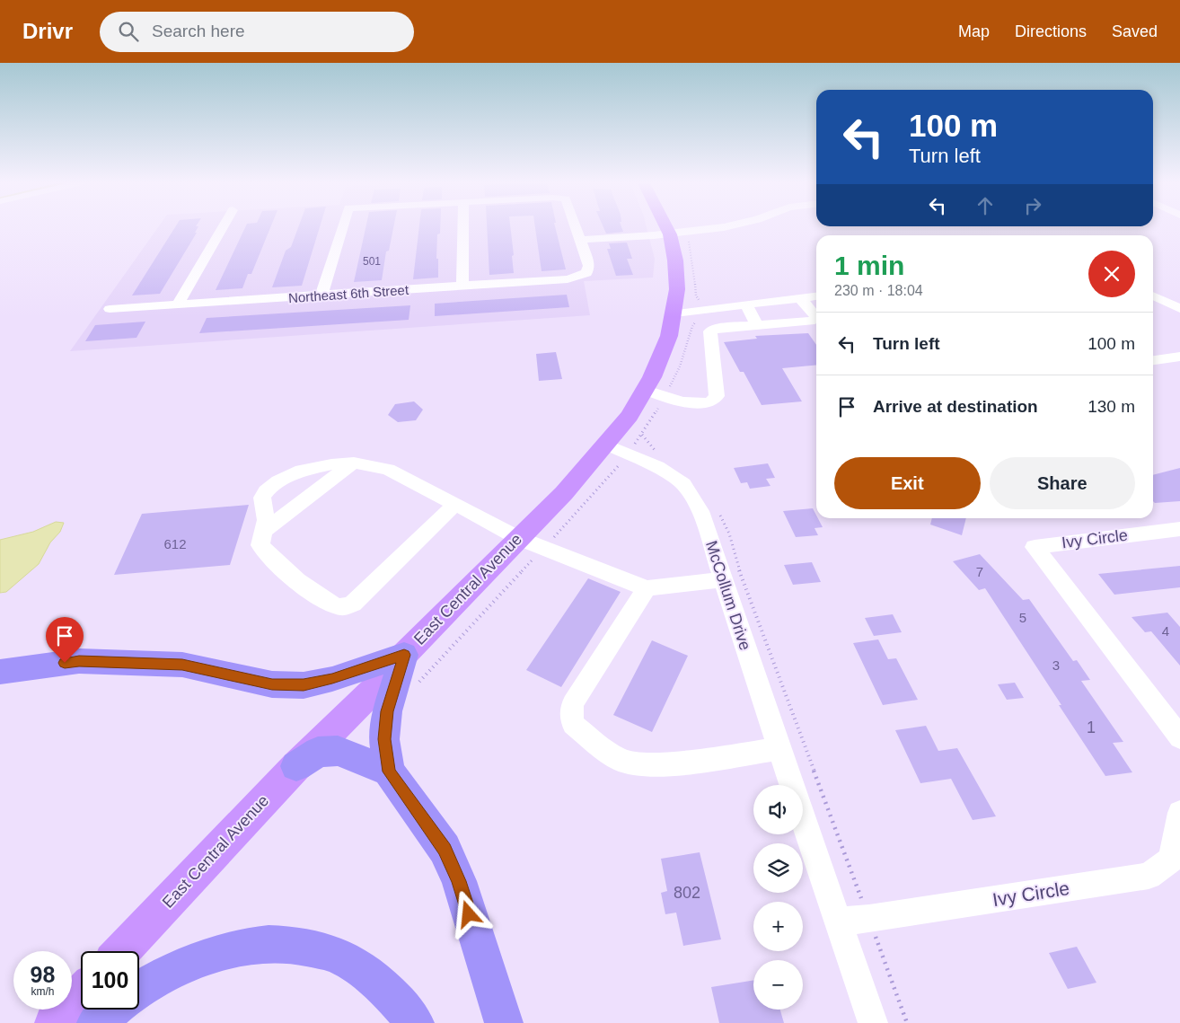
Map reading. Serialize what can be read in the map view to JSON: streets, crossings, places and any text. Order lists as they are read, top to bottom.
{
  "streets": {
    "main road": ["East Central Avenue"],
    "street": ["Northeast 6th Street", "Ivy Circle", "McCollum Drive"]
  },
  "crossings": [
    ["East Central Avenue", "McCollum Drive"]
  ],
  "house_numbers": [
    "501",
    "612",
    "7",
    "5",
    "4",
    "3",
    "1",
    "802"
  ],
  "page": {
    "header": "Drivr",
    "search": "Search here",
    "nav": ["Map", "Directions", "Saved"],
    "turn": ["100 m", "Turn left"],
    "heading": ["1 min", "230 m · 18:04"],
    "list": [
      {
        "name": "Turn left",
        "value": "100 m"
      },
      {
        "name": "Arrive at destination",
        "value": "130 m"
      }
    ],
    "buttons": ["Exit", "Share"],
    "map_buttons": ["+", "−"],
    "speed": "98 km/h",
    "limit": "100"
  }
}
